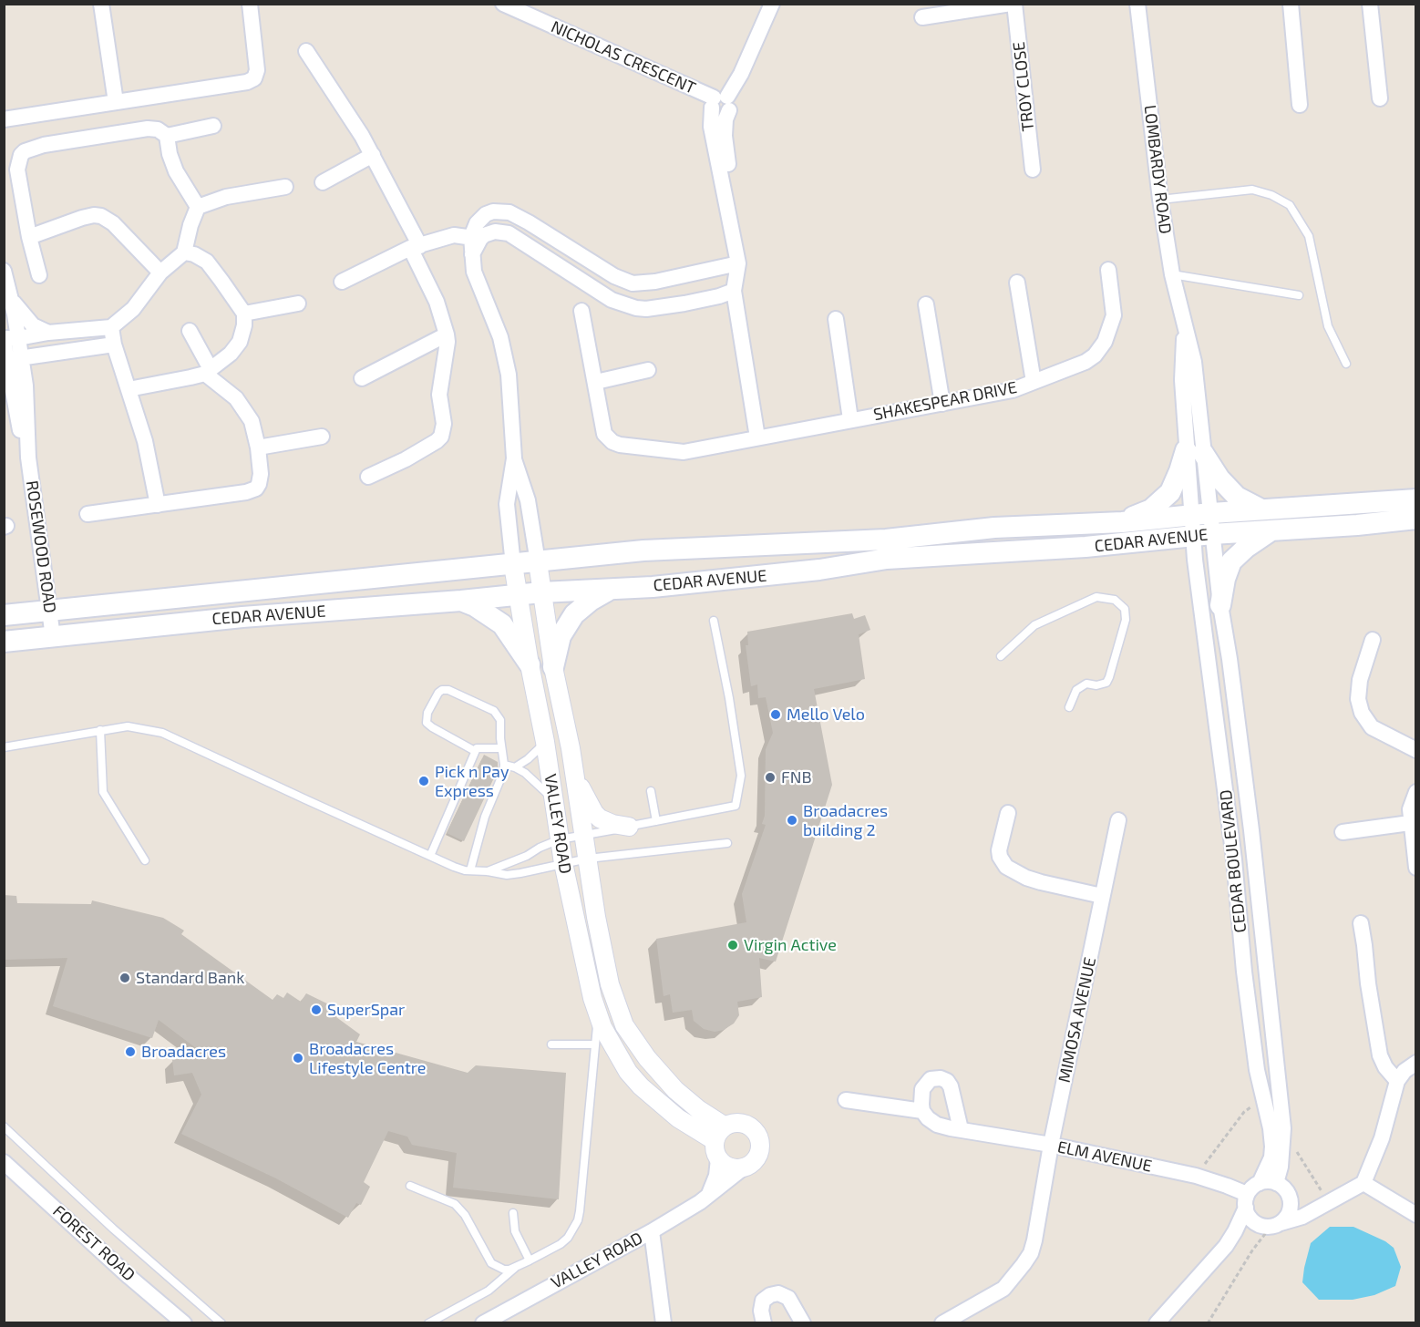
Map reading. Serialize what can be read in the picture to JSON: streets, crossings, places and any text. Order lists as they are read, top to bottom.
{
  "streets": {
    "main road": ["CEDAR AVENUE"],
    "street": [
      "NICHOLAS CRESCENT",
      "TROY CLOSE",
      "LOMBARDY ROAD",
      "SHAKESPEAR DRIVE",
      "ROSEWOOD ROAD",
      "VALLEY ROAD",
      "CEDAR BOULEVARD",
      "MIMOSA AVENUE",
      "ELM AVENUE",
      "FOREST ROAD"
    ]
  },
  "crossings": [
    ["LOMBARDY ROAD", "CEDAR AVENUE"],
    ["LOMBARDY ROAD", "CEDAR BOULEVARD"],
    ["CEDAR AVENUE", "ROSEWOOD ROAD"],
    ["CEDAR AVENUE", "VALLEY ROAD"],
    ["CEDAR AVENUE", "CEDAR BOULEVARD"],
    ["CEDAR BOULEVARD", "ELM AVENUE"],
    ["MIMOSA AVENUE", "ELM AVENUE"]
  ],
  "places": [
    "Mello Velo",
    "FNB",
    "Pick n Pay Express",
    "Broadacres building 2",
    "Virgin Active",
    "Standard Bank",
    "SuperSpar",
    "Broadacres",
    "Broadacres Lifestyle Centre"
  ]
}
